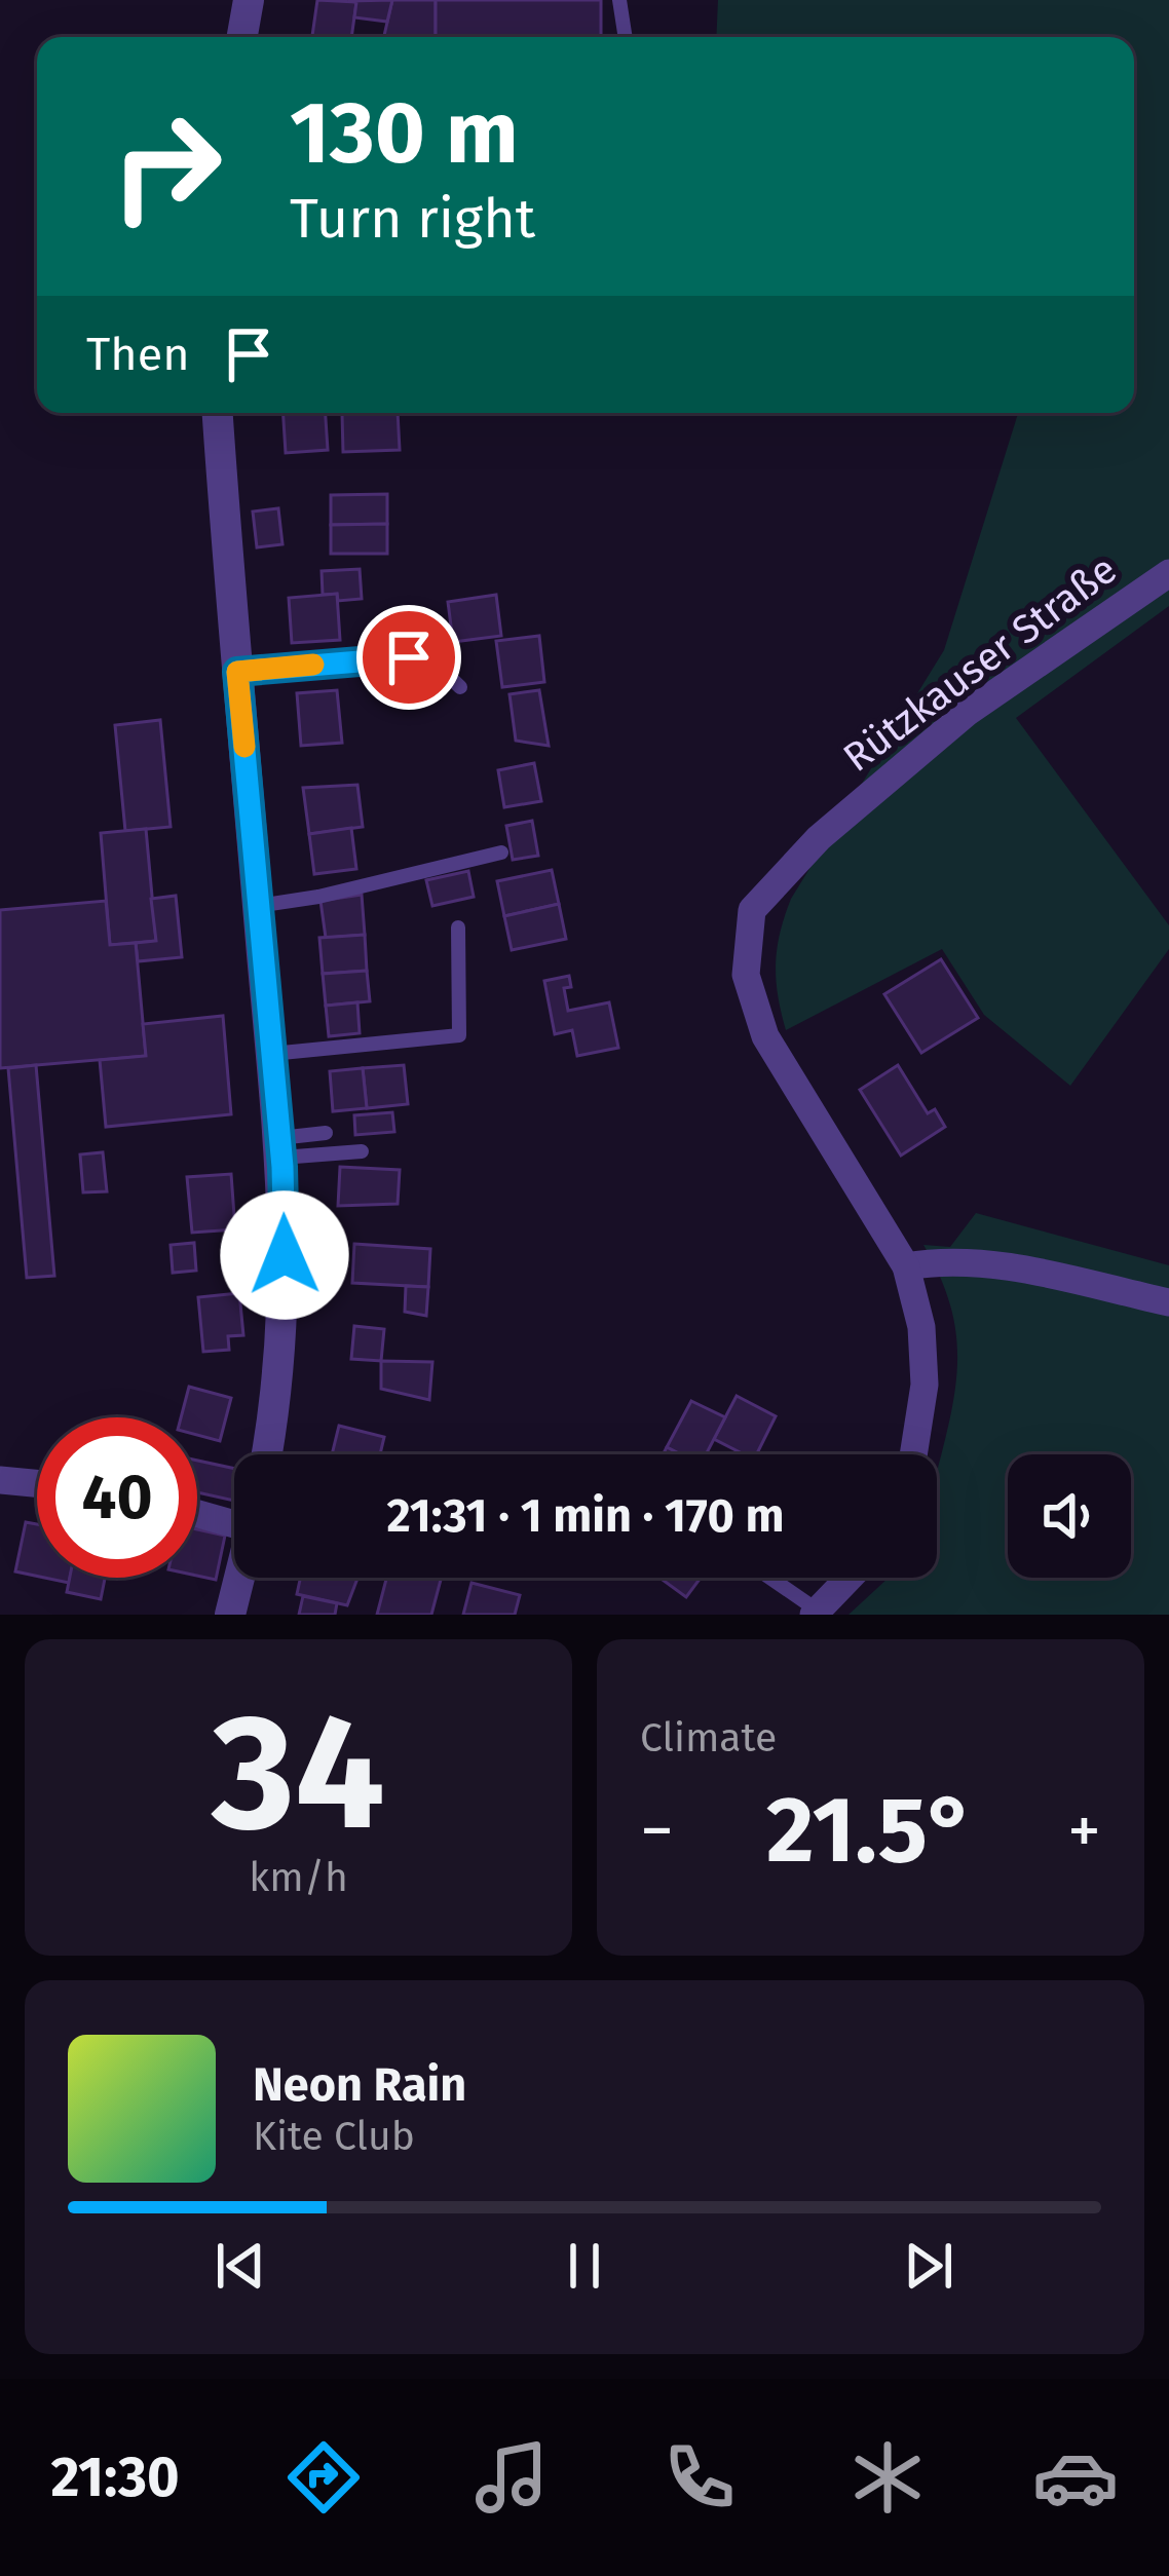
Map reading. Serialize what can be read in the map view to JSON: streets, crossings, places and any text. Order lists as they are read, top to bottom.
{
  "streets": {
    "street": ["Rützkauser Straße"]
  },
  "page": {
    "turn": ["130 m", "Turn right"],
    "then": "Then",
    "limit": "40",
    "trip": "21:31 · 1 min · 170 m",
    "tile": [
      ["34", "km/h"],
      "Climate"
    ],
    "heat": ["−", "21.5°", "+"],
    "song": ["Neon Rain", "Kite Club"],
    "tabs": "21:30"
  }
}
